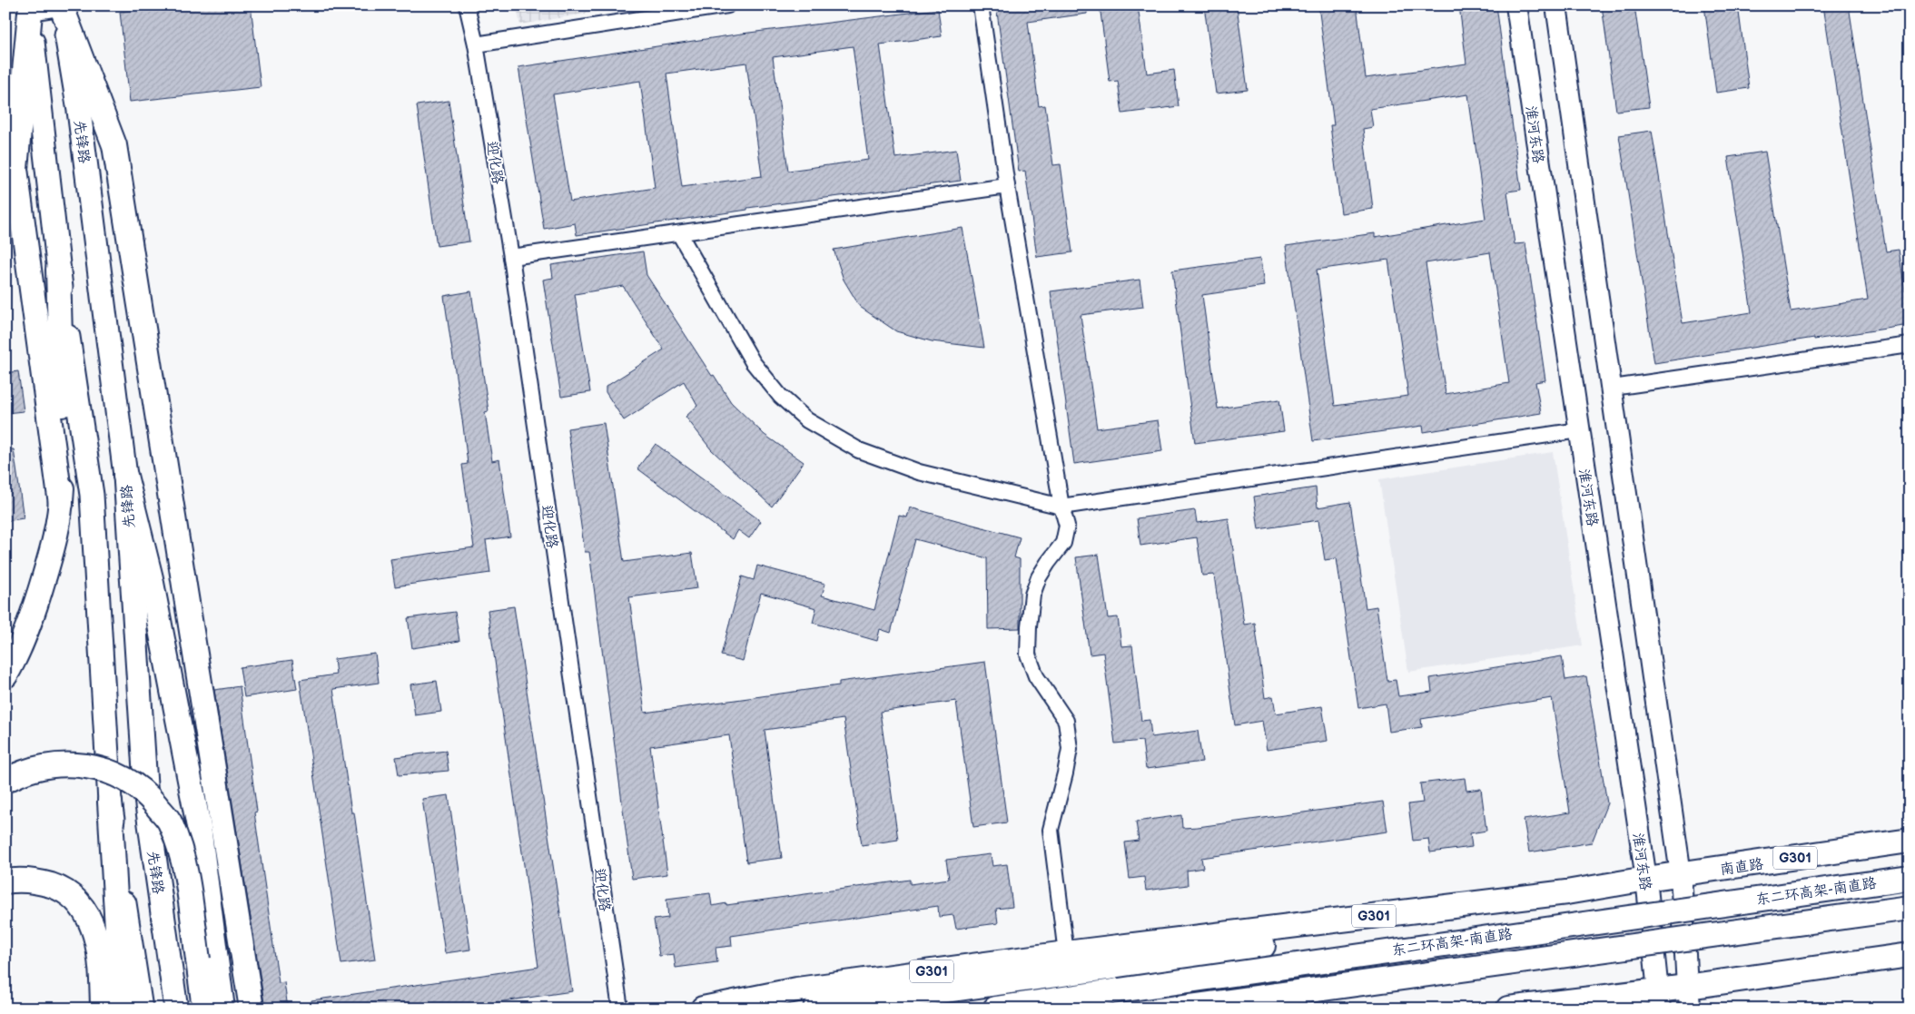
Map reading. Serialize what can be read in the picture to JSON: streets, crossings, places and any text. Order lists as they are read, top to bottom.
{
  "streets": {
    "highway": ["G301", "南直路", "东二环高架-南直路"],
    "main road": ["淮河东路", "先锋路"],
    "street": ["迎化路"]
  },
  "crossings": [
    ["淮河东路", "G301"],
    ["G301", "南直路"]
  ]
}
